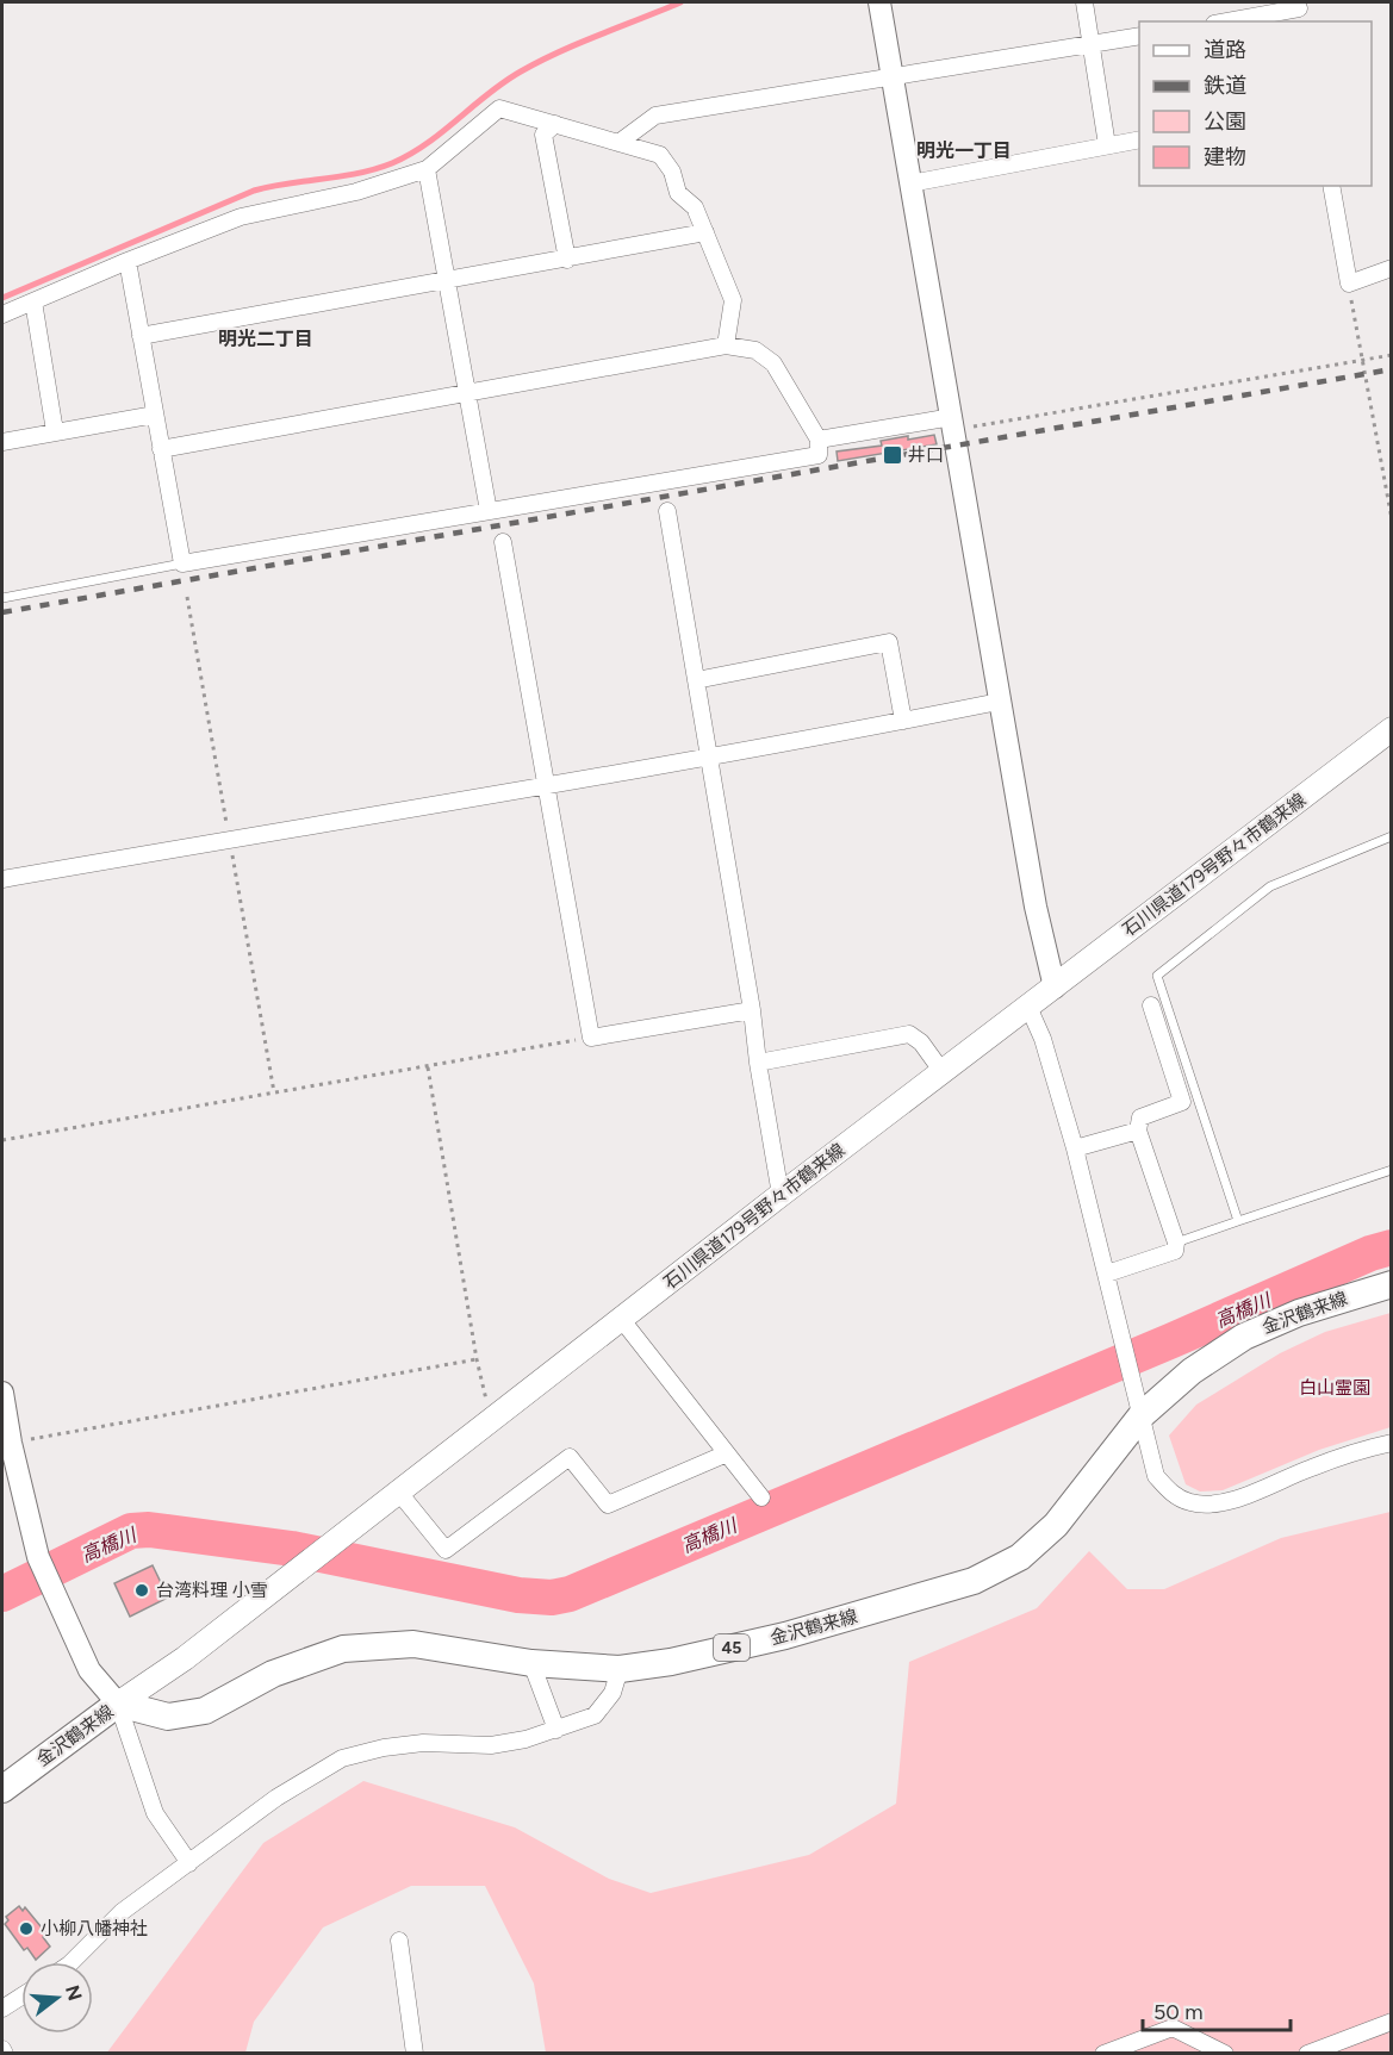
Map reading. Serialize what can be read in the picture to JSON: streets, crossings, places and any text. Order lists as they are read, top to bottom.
{
  "streets": {
    "main road": ["石川県道179号野々市鶴来線", "金沢鶴来線", "45"]
  },
  "crossings": [
    ["石川県道179号野々市鶴来線", "金沢鶴来線"]
  ],
  "districts": ["明光一丁目", "明光二丁目"],
  "water": ["高橋川"],
  "parks": ["白山霊園"],
  "places": {
    "transit": ["井口"],
    "other": ["台湾料理 小雪", "小柳八幡神社"]
  },
  "legend": [
    "道路",
    "鉄道",
    "公園",
    "建物"
  ],
  "scale_bar": "50 m",
  "north": "right"
}
